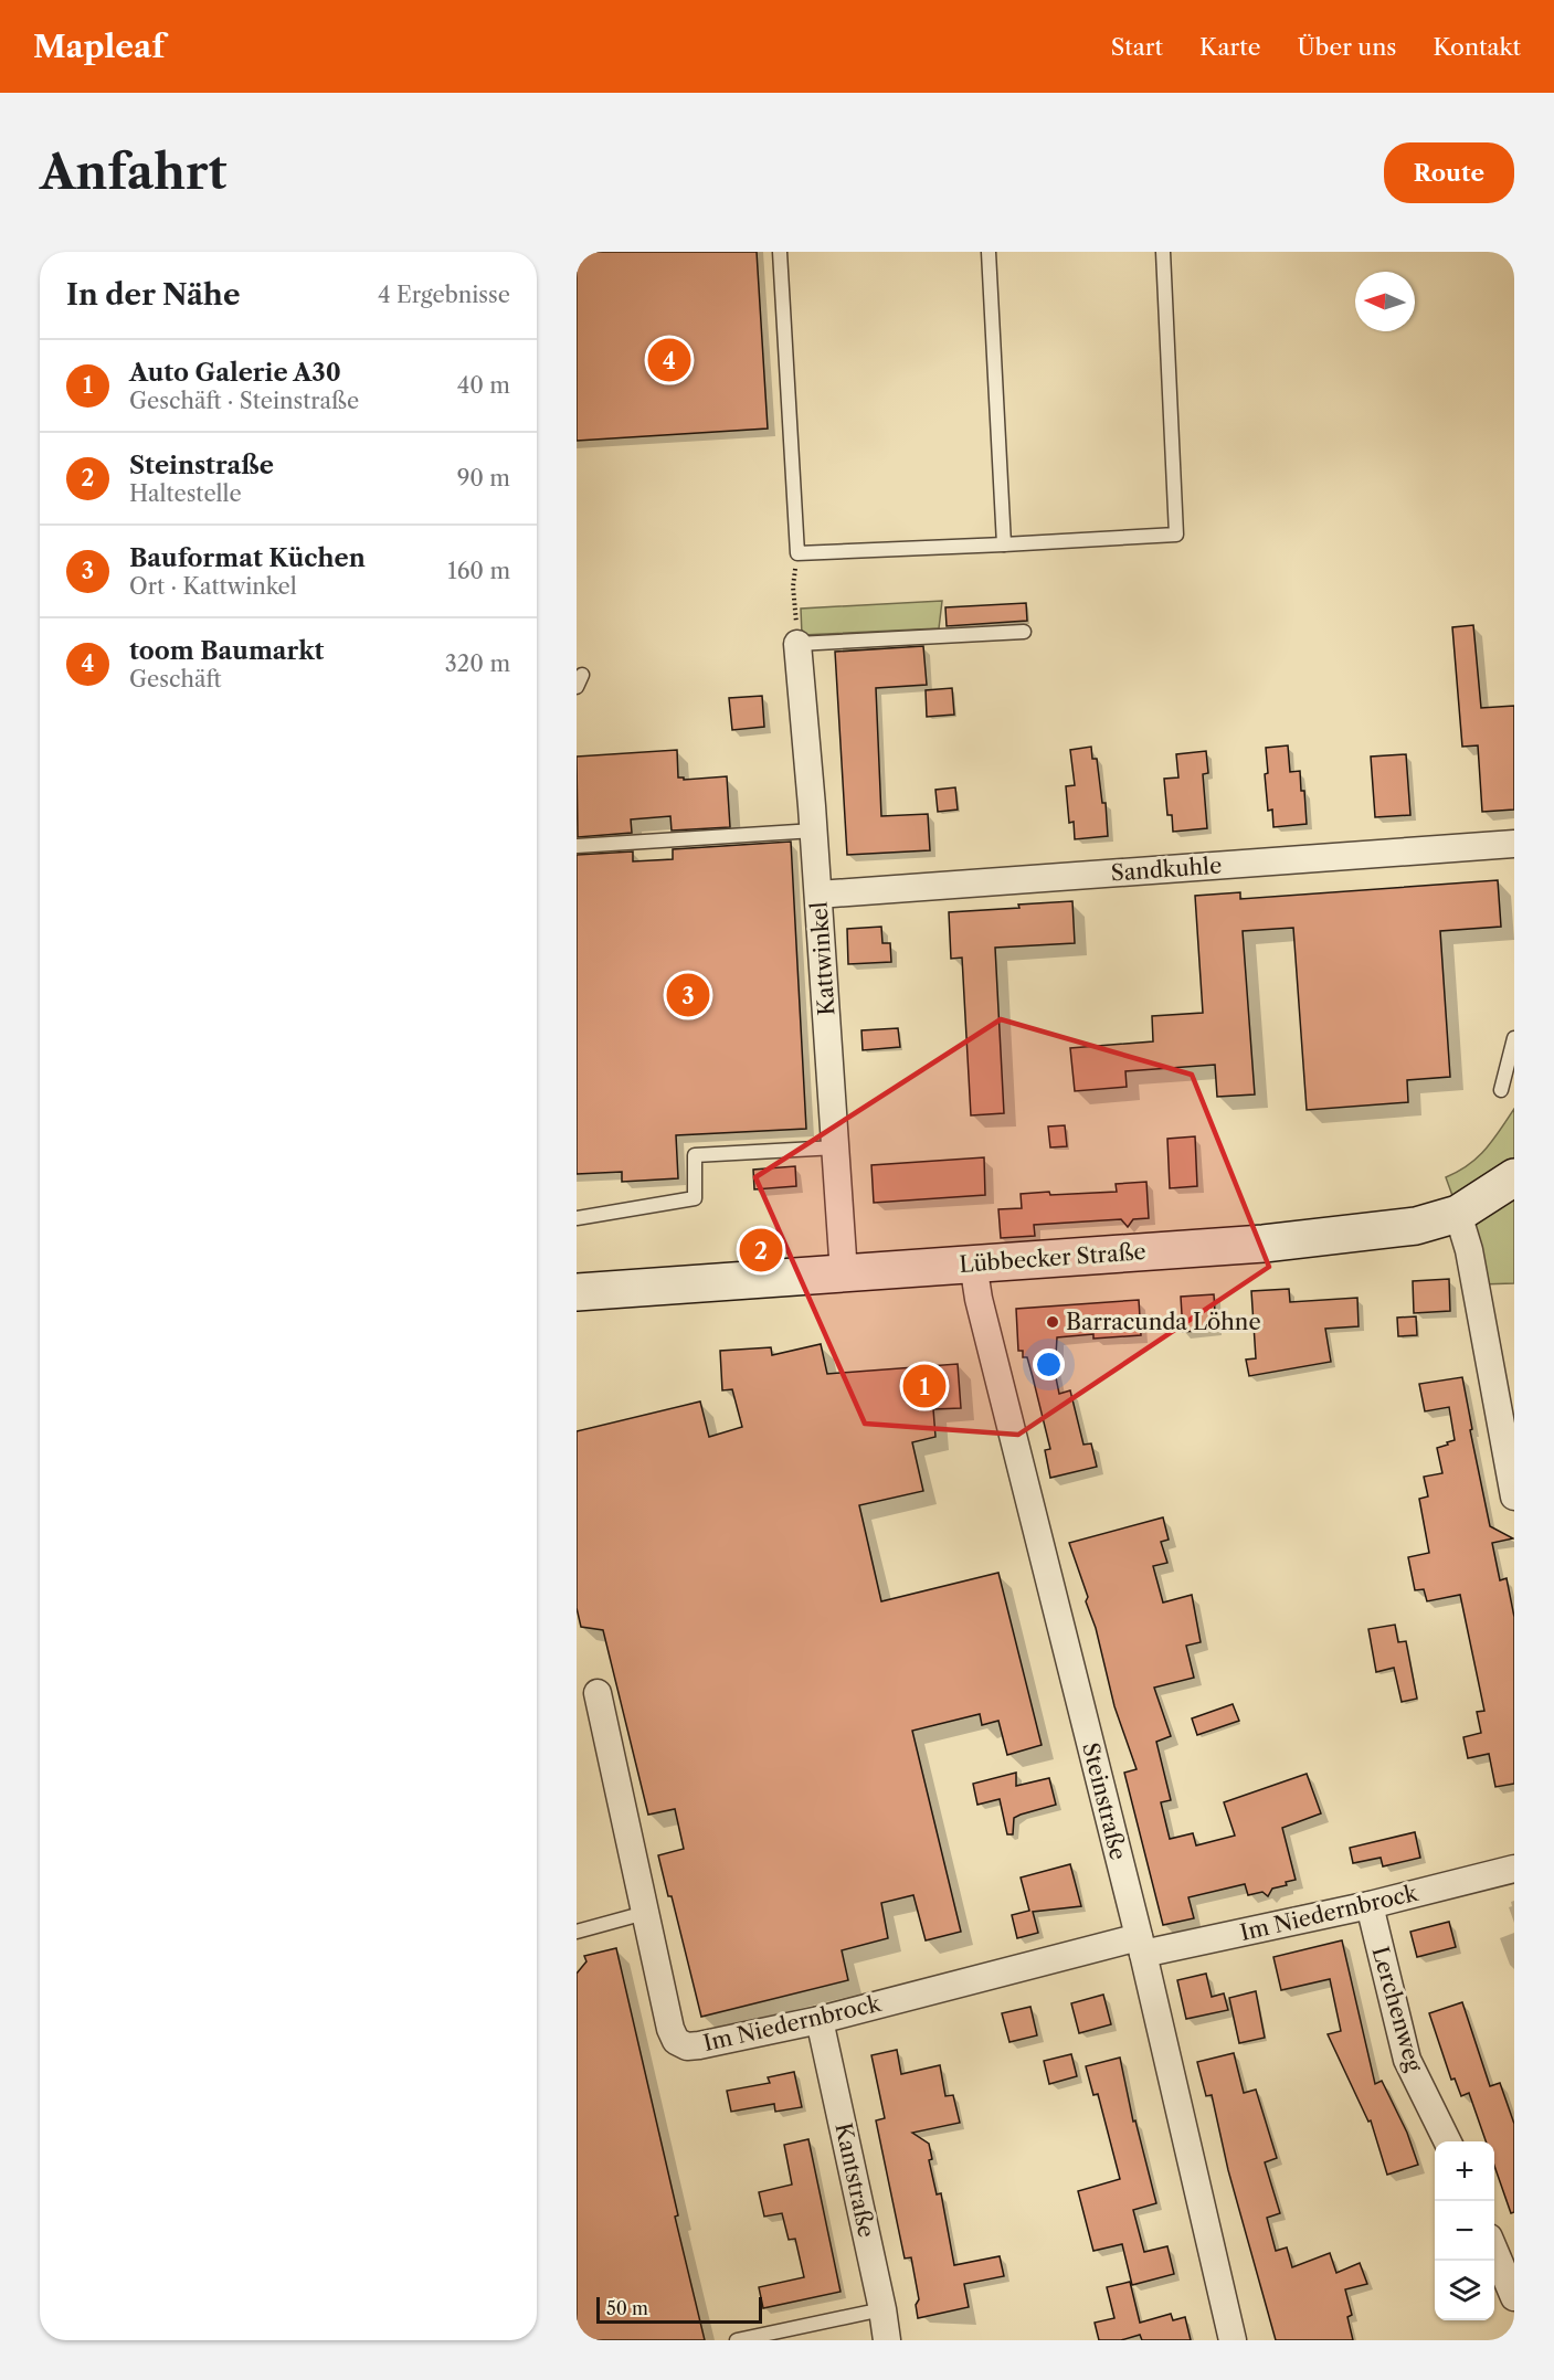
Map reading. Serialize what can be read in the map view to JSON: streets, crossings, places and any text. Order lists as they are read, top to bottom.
{
  "streets": {
    "main road": ["Lübbecker Straße"],
    "street": [
      "Sandkuhle",
      "Kattwinkel",
      "Steinstraße",
      "Im Niedernbrock",
      "Lerchenweg",
      "Kantstraße"
    ]
  },
  "crossings": [
    ["Sandkuhle", "Kattwinkel"],
    ["Kattwinkel", "Lübbecker Straße"],
    ["Lübbecker Straße", "Steinstraße"],
    ["Steinstraße", "Im Niedernbrock"],
    ["Im Niedernbrock", "Lerchenweg"],
    ["Im Niedernbrock", "Kantstraße"]
  ],
  "places": ["Barracunda Löhne"],
  "scale_bar": "50 m",
  "north": "left",
  "page": {
    "header": "Mapleaf",
    "nav": [
      "Start",
      "Karte",
      "Über uns",
      "Kontakt"
    ],
    "buttons": "Route",
    "title": "Anfahrt",
    "heading": ["In der Nähe", "4 Ergebnisse"],
    "pins": [
      "4",
      "3",
      "2",
      "1"
    ],
    "list": [
      {
        "mark": "1",
        "name": "Auto Galerie A30",
        "note": "Geschäft · Steinstraße",
        "value": "40 m"
      },
      {
        "mark": "2",
        "name": "Steinstraße",
        "note": "Haltestelle",
        "value": "90 m"
      },
      {
        "mark": "3",
        "name": "Bauformat Küchen",
        "note": "Ort · Kattwinkel",
        "value": "160 m"
      },
      {
        "mark": "4",
        "name": "toom Baumarkt",
        "note": "Geschäft",
        "value": "320 m"
      }
    ],
    "map_buttons": ["+", "−"],
    "scale": "50 m"
  }
}
